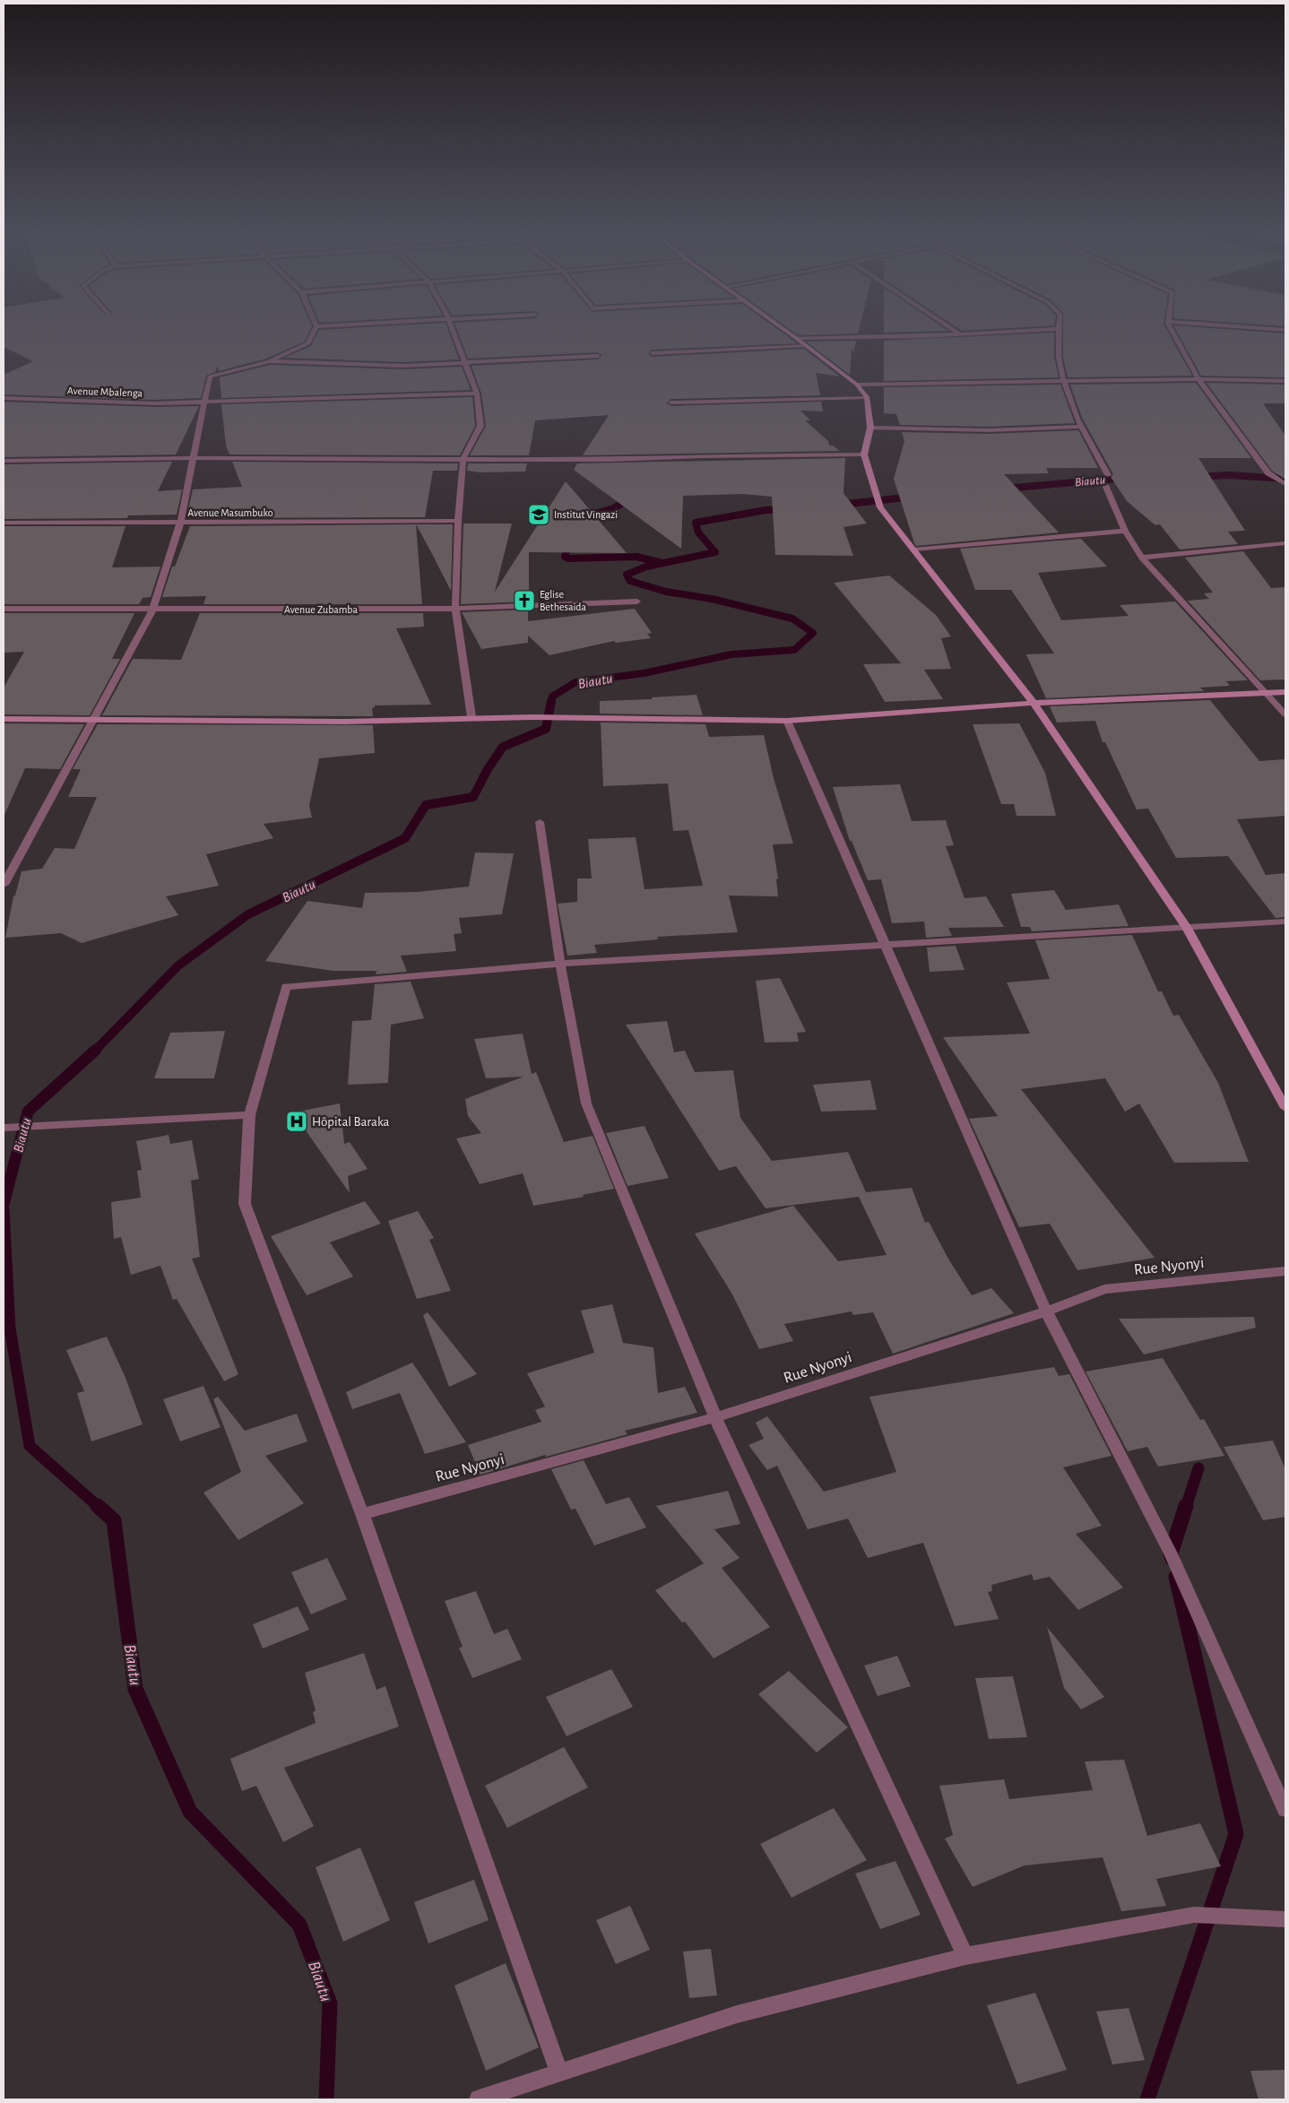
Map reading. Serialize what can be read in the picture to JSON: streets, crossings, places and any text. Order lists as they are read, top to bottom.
{
  "streets": {
    "street": [
      "Avenue Mbalenga",
      "Avenue Masumbuko",
      "Avenue Zubamba",
      "Rue Nyonyi"
    ]
  },
  "water": ["Biautu"],
  "places": {
    "school or university": ["Institut Vingazi"],
    "church": ["Eglise Bethesaida"],
    "hospital": ["Hôpital Baraka"]
  }
}
